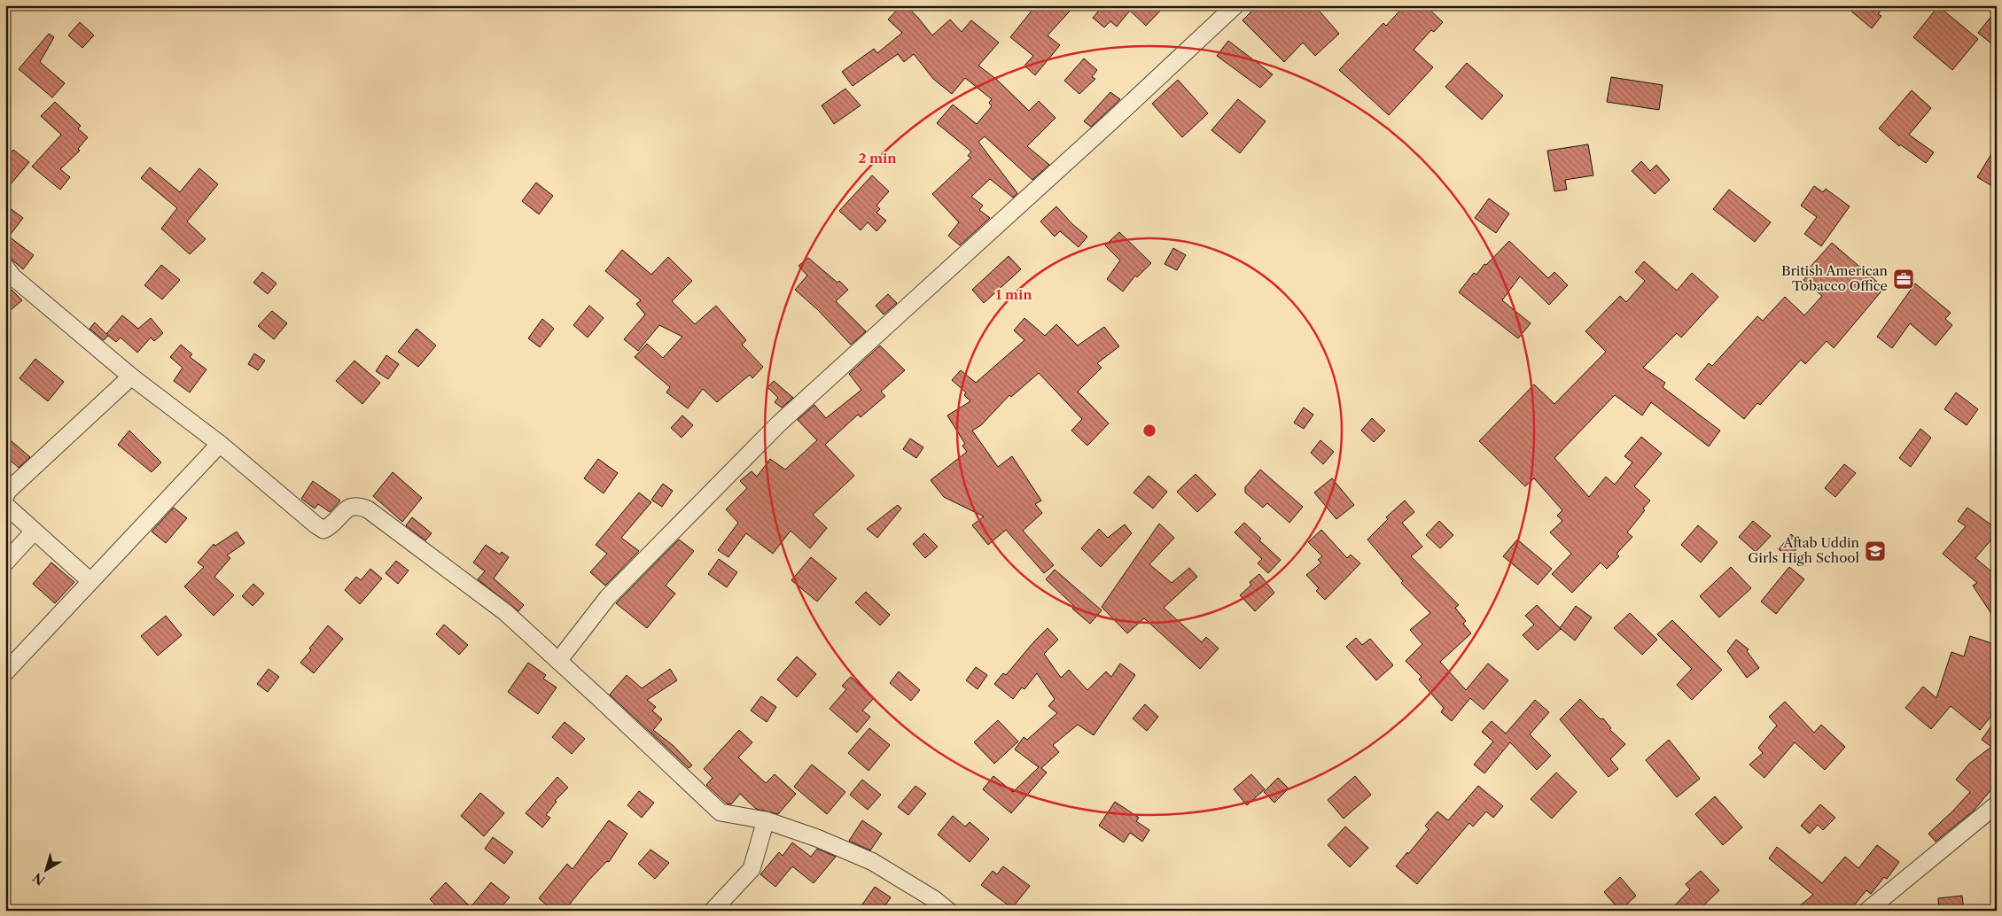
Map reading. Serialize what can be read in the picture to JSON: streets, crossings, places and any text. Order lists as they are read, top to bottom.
{
  "places": {
    "office": ["British American Tobacco Office"],
    "school or university": ["Aftab Uddin Girls High School"]
  },
  "north": "bottom left",
  "rings": ["2 min", "1 min"]
}
